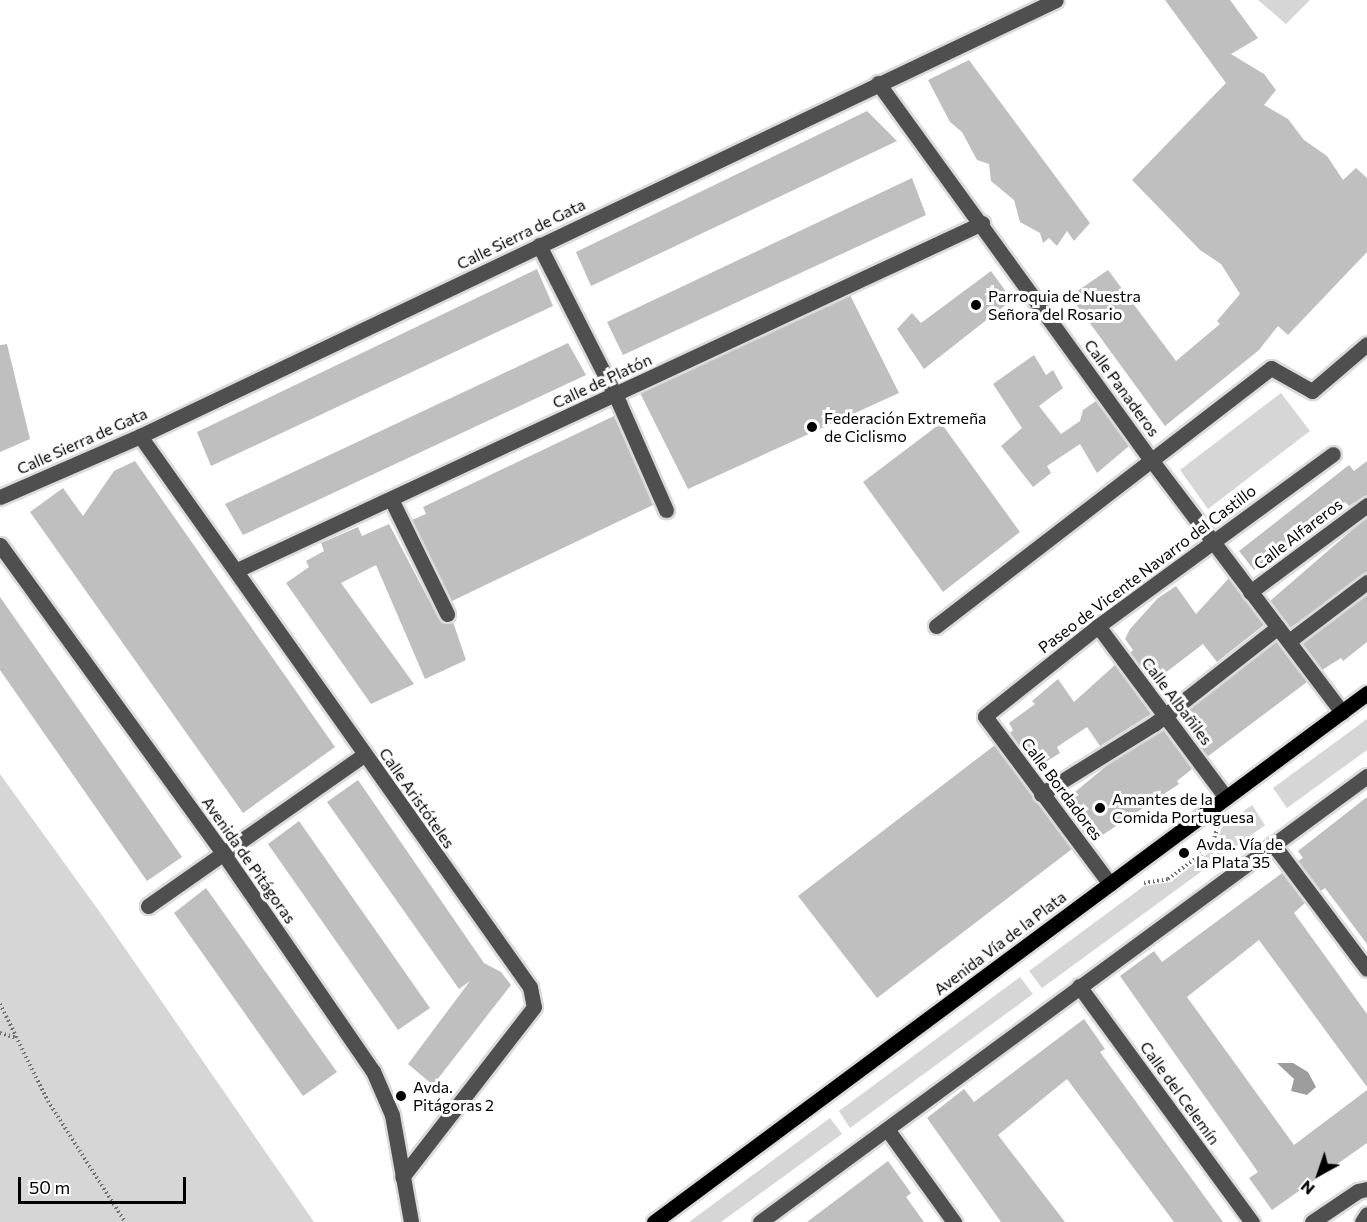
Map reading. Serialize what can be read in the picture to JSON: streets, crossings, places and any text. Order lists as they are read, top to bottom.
{
  "streets": {
    "main road": ["Avenida Vía de la Plata"],
    "street": [
      "Calle Sierra de Gata",
      "Calle de Platón",
      "Calle Panaderos",
      "Calle Alfareros",
      "Paseo de Vicente Navarro del Castillo",
      "Calle Albañiles",
      "Calle Bordadores",
      "Calle Aristóteles",
      "Avenida de Pitágoras",
      "Calle del Celemín"
    ]
  },
  "crossings": [
    ["Calle Sierra de Gata", "Calle Panaderos"],
    ["Calle Sierra de Gata", "Calle Aristóteles"],
    ["Calle de Platón", "Calle Panaderos"],
    ["Calle de Platón", "Calle Aristóteles"],
    ["Calle Panaderos", "Calle Alfareros"],
    ["Calle Panaderos", "Paseo de Vicente Navarro del Castillo"],
    ["Calle Panaderos", "Avenida Vía de la Plata"],
    ["Paseo de Vicente Navarro del Castillo", "Calle Albañiles"],
    ["Paseo de Vicente Navarro del Castillo", "Calle Bordadores"],
    ["Calle Albañiles", "Avenida Vía de la Plata"],
    ["Calle Bordadores", "Avenida Vía de la Plata"],
    ["Calle Aristóteles", "Avenida de Pitágoras"]
  ],
  "places": [
    "Parroquia de Nuestra Señora del Rosario",
    "Federación Extremeña de Ciclismo",
    "Amantes de la Comida Portuguesa",
    "Avda. Vía de la Plata 35",
    "Avda. Pitágoras 2"
  ],
  "scale_bar": "50 m",
  "north": "bottom left"
}
